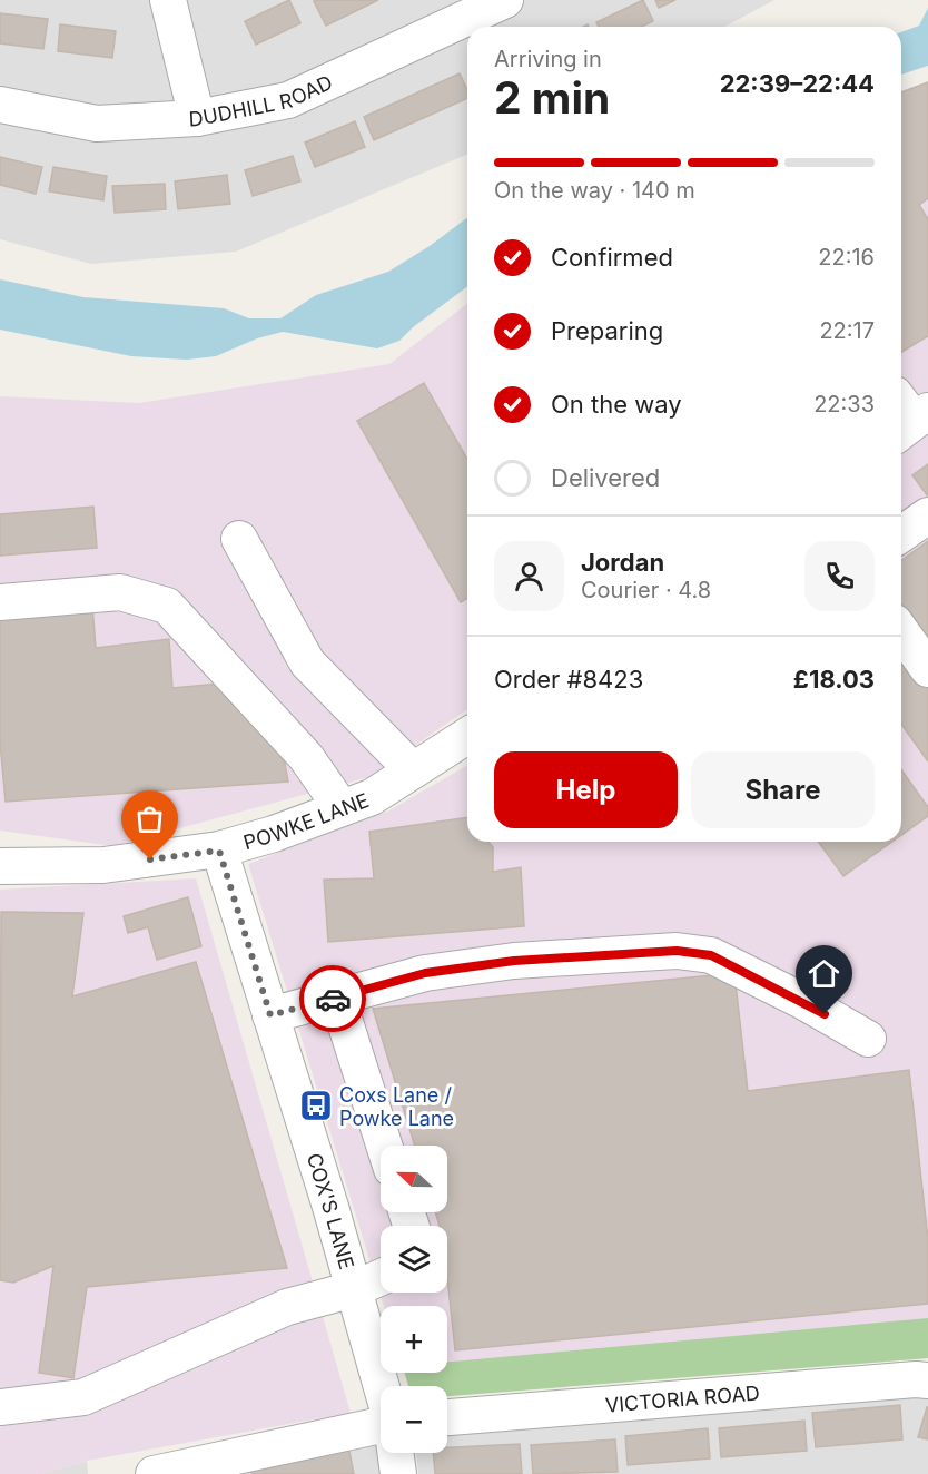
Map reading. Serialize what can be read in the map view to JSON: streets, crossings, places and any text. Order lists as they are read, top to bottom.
{
  "streets": {
    "street": [
      "DUDHILL ROAD",
      "POWKE LANE",
      "COX'S LANE",
      "VICTORIA ROAD"
    ]
  },
  "crossings": [
    ["POWKE LANE", "COX'S LANE"]
  ],
  "places": {
    "bus stop": ["Coxs Lane / Powke Lane"]
  },
  "north": "left",
  "page": {
    "heading": ["2 min", "Arriving in", "22:39–22:44"],
    "panel": [
      "Jordan",
      "Courier · 4.8",
      "Order #8423",
      "£18.03"
    ],
    "bar": "On the way · 140 m",
    "list": [
      ["Confirmed", "22:16"],
      ["Preparing", "22:17"],
      ["On the way", "22:33"],
      "Delivered"
    ],
    "buttons": ["Help", "Share"],
    "map_buttons": ["+", "−"]
  }
}
